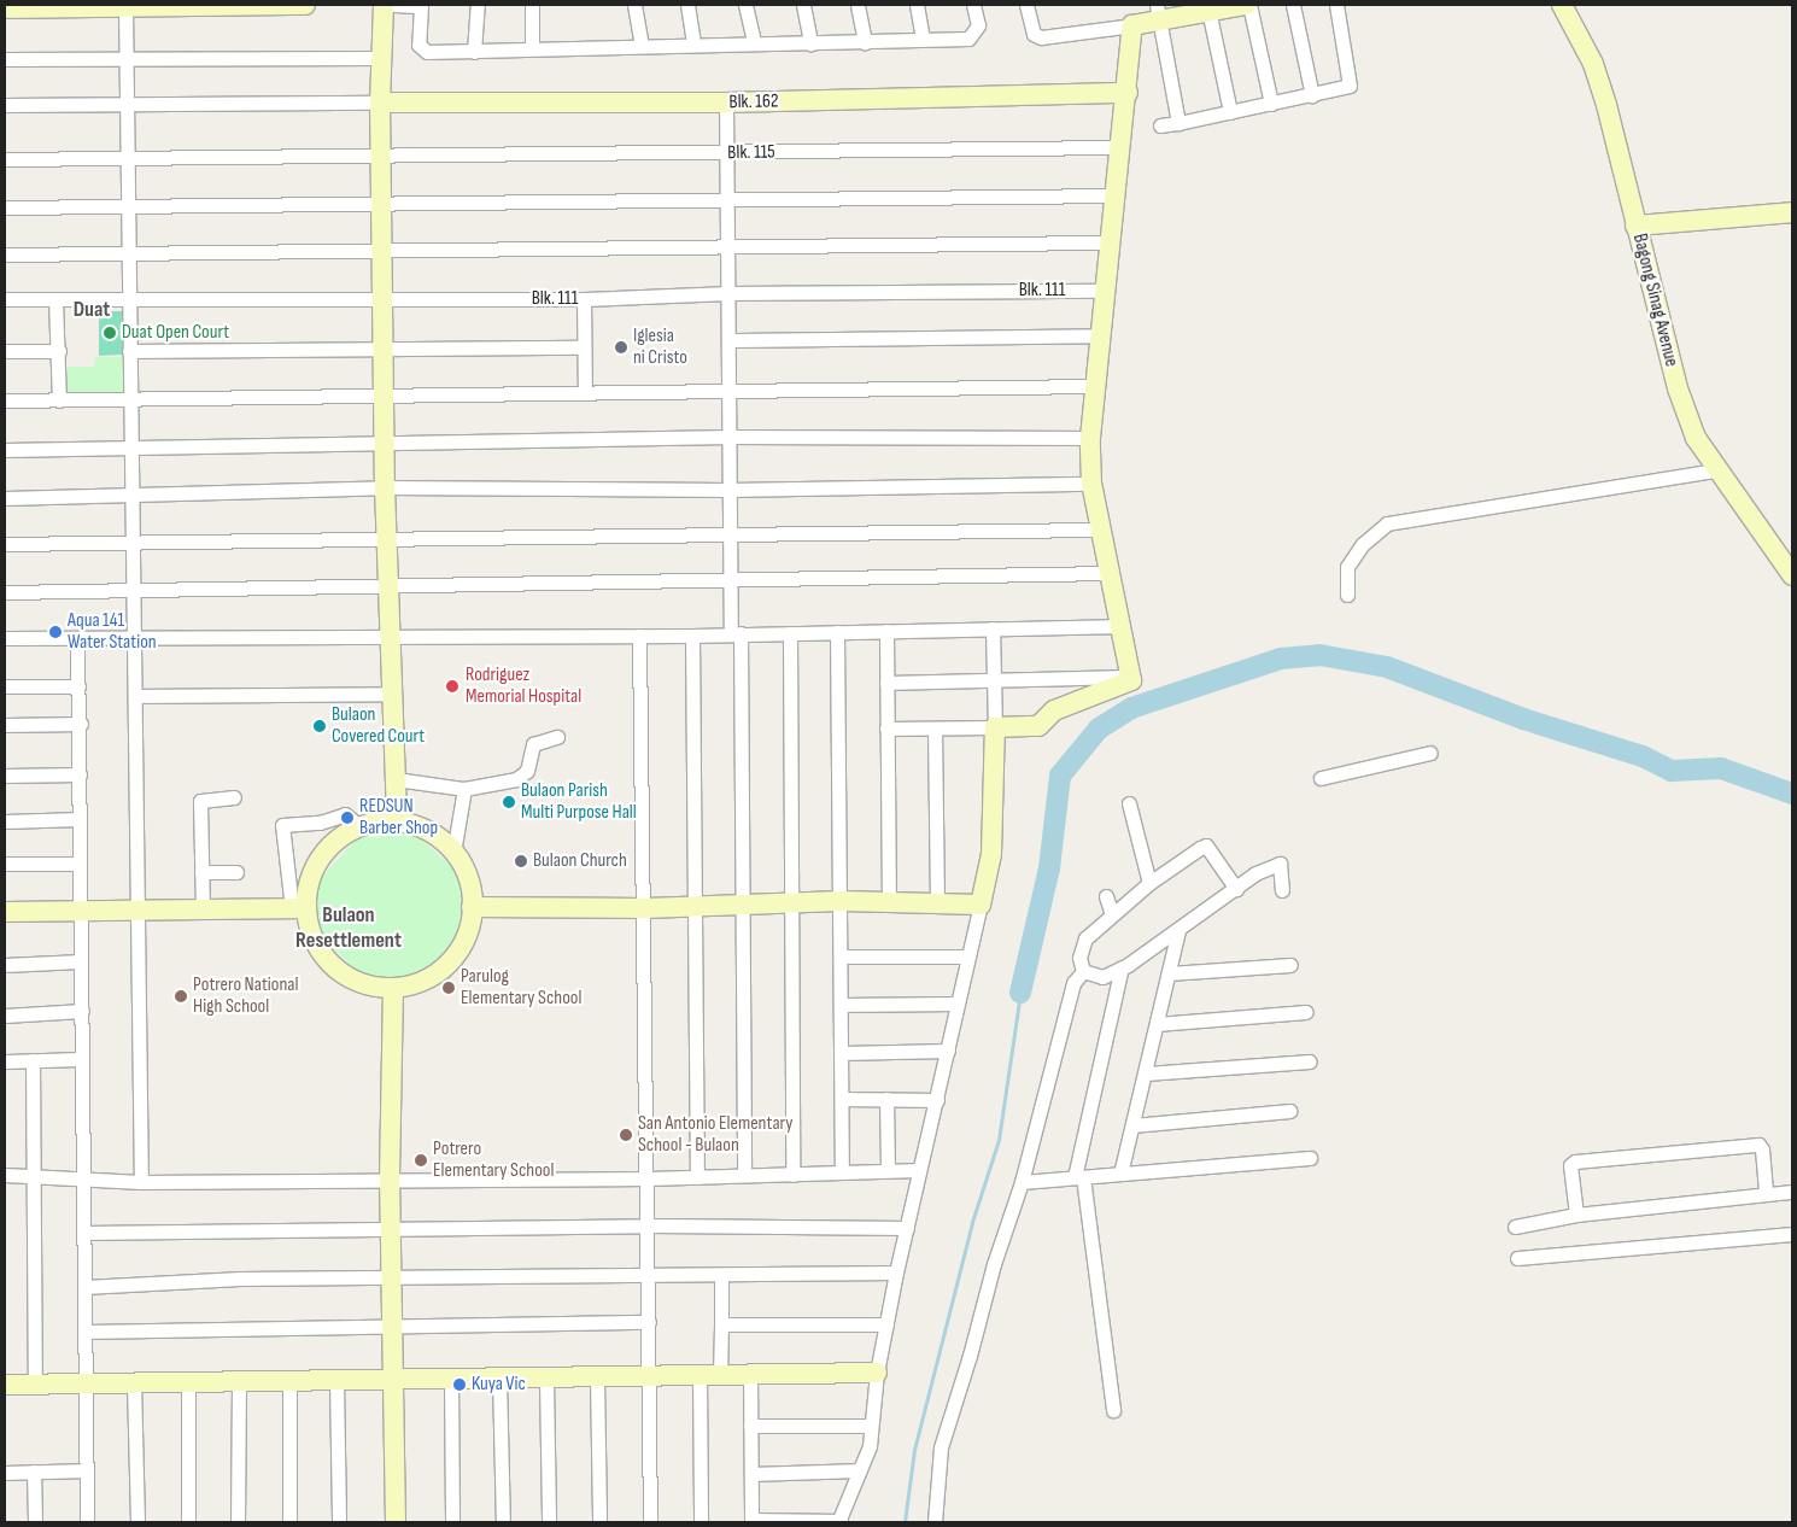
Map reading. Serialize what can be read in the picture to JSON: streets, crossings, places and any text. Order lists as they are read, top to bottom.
{
  "streets": {
    "street": [
      "Blk. 162",
      "Blk. 115",
      "Blk. 111",
      "Bagong Sinag Avenue"
    ]
  },
  "districts": ["Duat", "Bulaon Resettlement"],
  "places": [
    "Duat Open Court",
    "Iglesia ni Cristo",
    "Aqua 141 Water Station",
    "Rodriguez Memorial Hospital",
    "Bulaon Covered Court",
    "Bulaon Parish Multi Purpose Hall",
    "REDSUN Barber Shop",
    "Bulaon Church",
    "Parulog Elementary School",
    "Potrero National High School",
    "San Antonio Elementary School - Bulaon",
    "Potrero Elementary School",
    "Kuya Vic"
  ]
}
